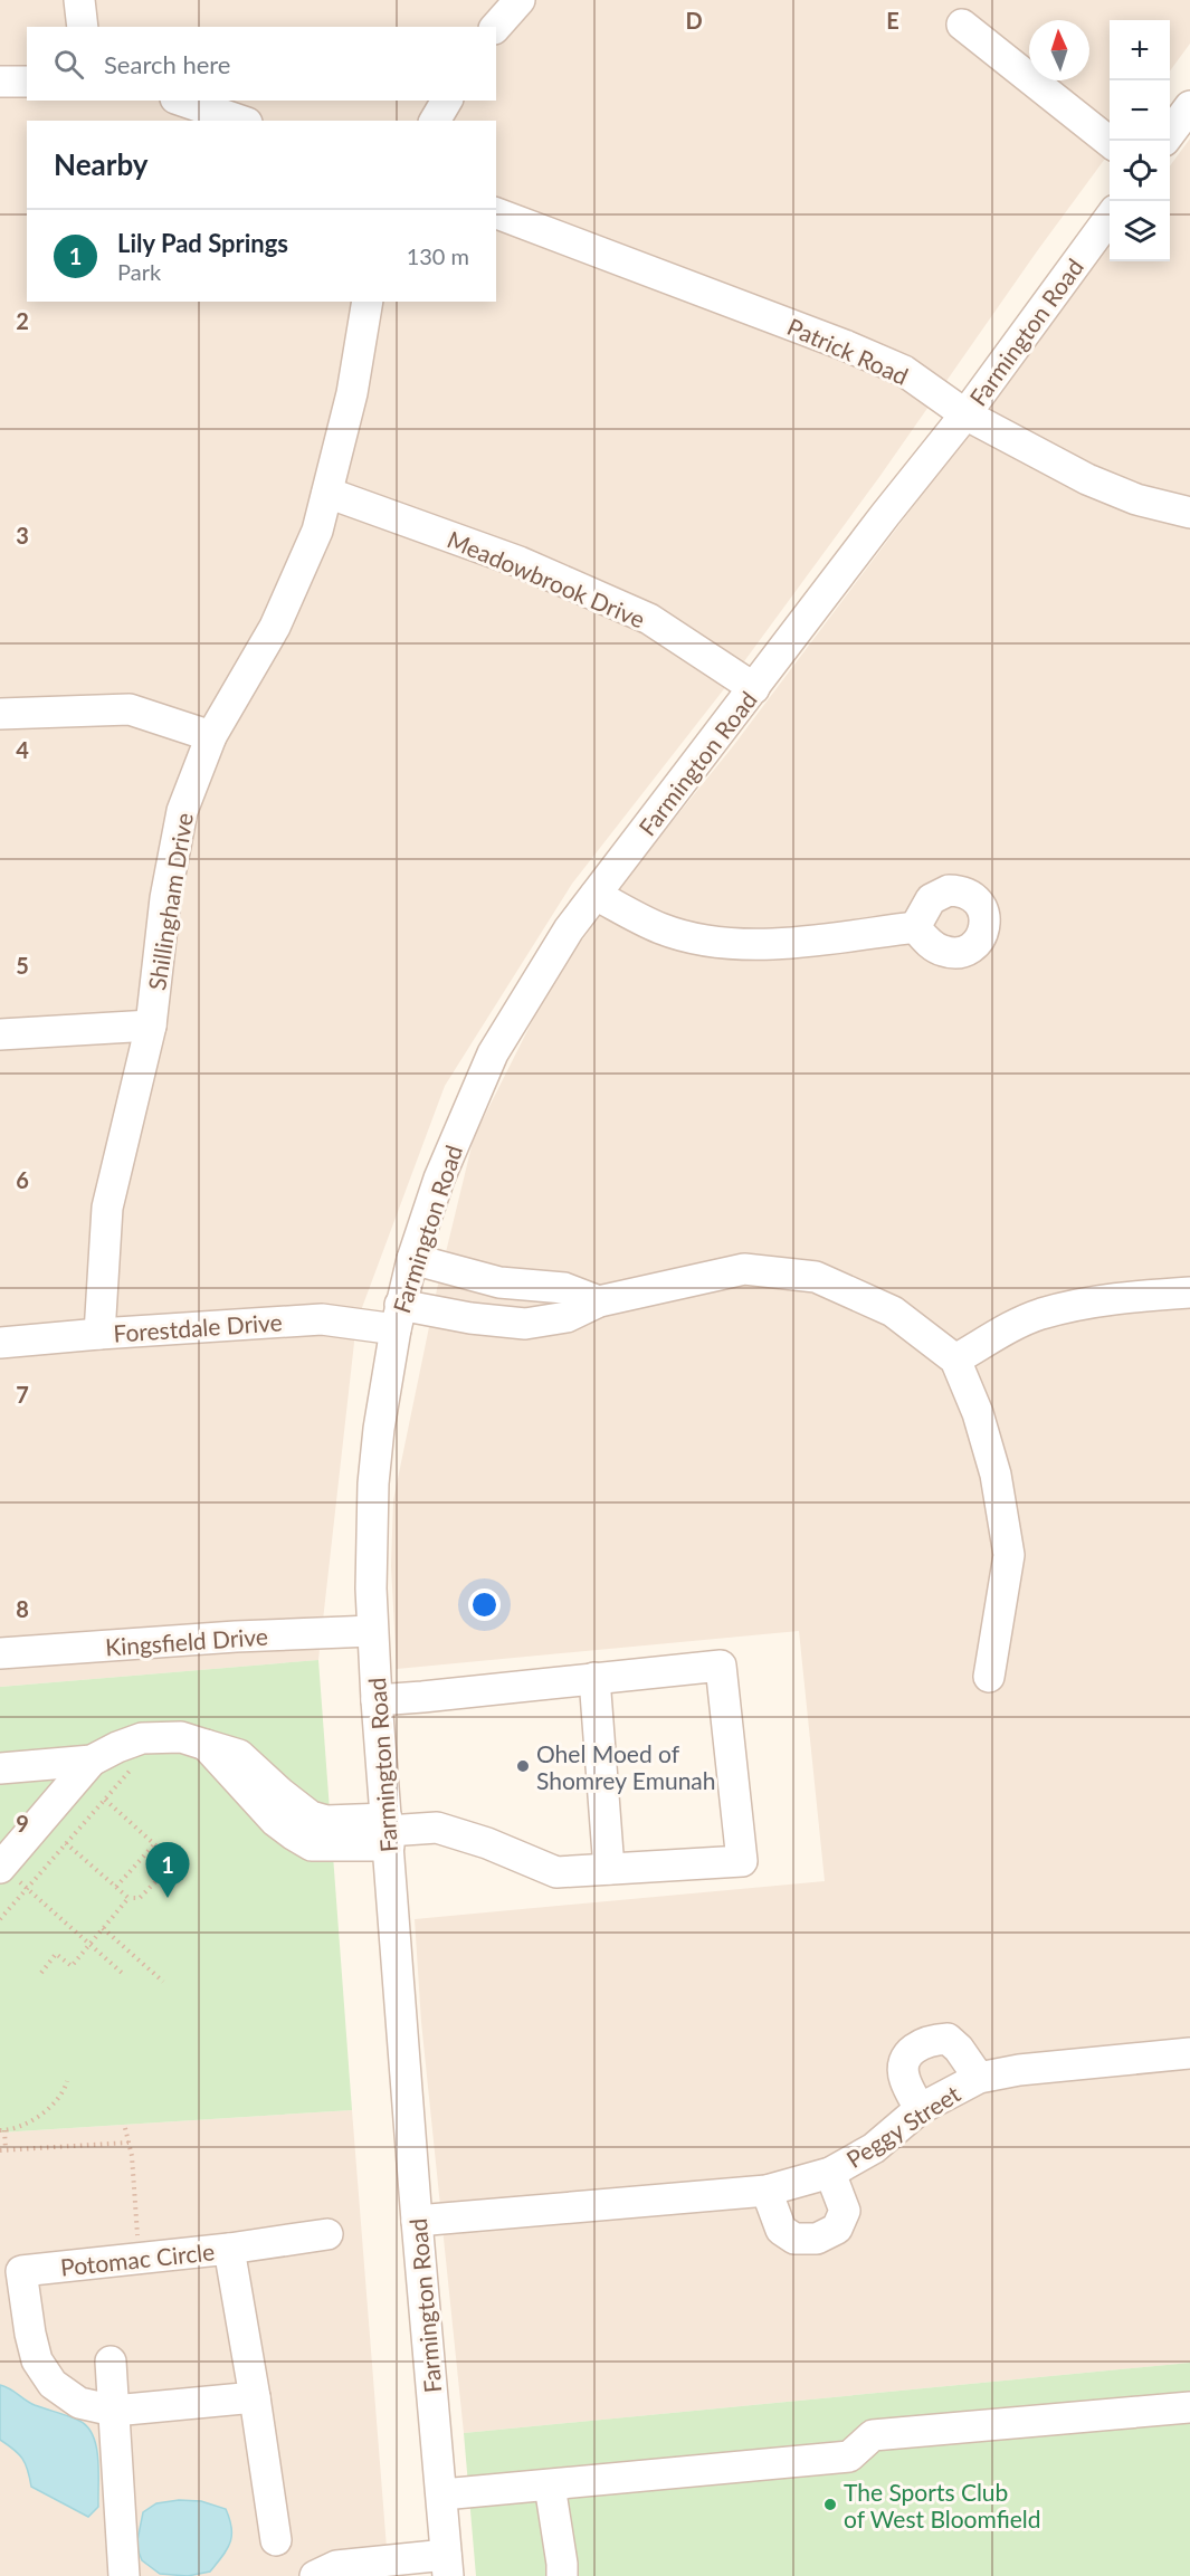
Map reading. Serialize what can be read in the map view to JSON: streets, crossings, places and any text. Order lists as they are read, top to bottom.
{
  "streets": {
    "street": [
      "Farmington Road",
      "Patrick Road",
      "Meadowbrook Drive",
      "Shillingham Drive",
      "Forestdale Drive",
      "Kingsfield Drive",
      "Peggy Street",
      "Potomac Circle"
    ]
  },
  "crossings": [
    ["Farmington Road", "Patrick Road"],
    ["Farmington Road", "Meadowbrook Drive"],
    ["Farmington Road", "Forestdale Drive"],
    ["Farmington Road", "Kingsfield Drive"],
    ["Farmington Road", "Peggy Street"],
    ["Meadowbrook Drive", "Shillingham Drive"],
    ["Shillingham Drive", "Forestdale Drive"]
  ],
  "places": ["Ohel Moed of Shomrey Emunah", "The Sports Club of West Bloomfield"],
  "north": "top",
  "page": {
    "map_buttons": ["+", "−"],
    "search": "Search here",
    "heading": "Nearby",
    "list": [
      {
        "mark": "1",
        "name": "Lily Pad Springs",
        "note": "Park",
        "value": "130 m"
      }
    ],
    "pins": "1"
  },
  "grid": {
    "columns": ["D", "E"],
    "rows": [
      "2",
      "3",
      "4",
      "5",
      "6",
      "7",
      "8",
      "9"
    ]
  }
}
